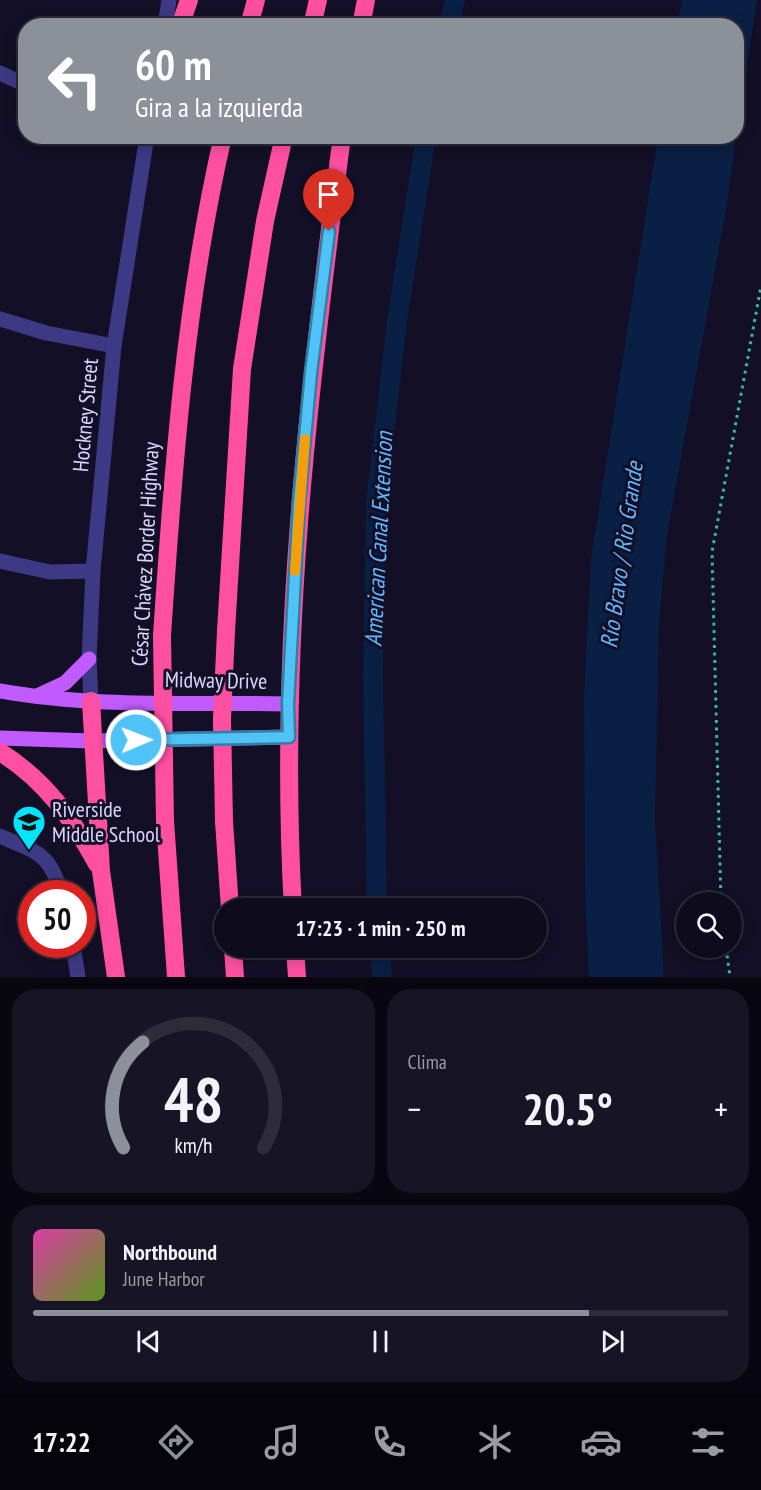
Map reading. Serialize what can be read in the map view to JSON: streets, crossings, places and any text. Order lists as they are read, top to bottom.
{
  "streets": {
    "highway": ["César Chávez Border Highway"],
    "main road": ["Midway Drive"],
    "street": ["Hockney Street"]
  },
  "crossings": [
    ["Hockney Street", "Midway Drive"]
  ],
  "water": ["American Canal Extension", "Río Bravo / Rio Grande"],
  "places": {
    "school or university": ["Riverside Middle School"]
  },
  "page": {
    "turn": ["60 m", "Gira a la izquierda"],
    "limit": "50",
    "trip": "17:23 · 1 min · 250 m",
    "tile": "Clima",
    "heat": ["−", "20.5°", "+"],
    "song": ["Northbound", "June Harbor"],
    "tabs": "17:22",
    "gauge": ["48", "km/h"]
  }
}
